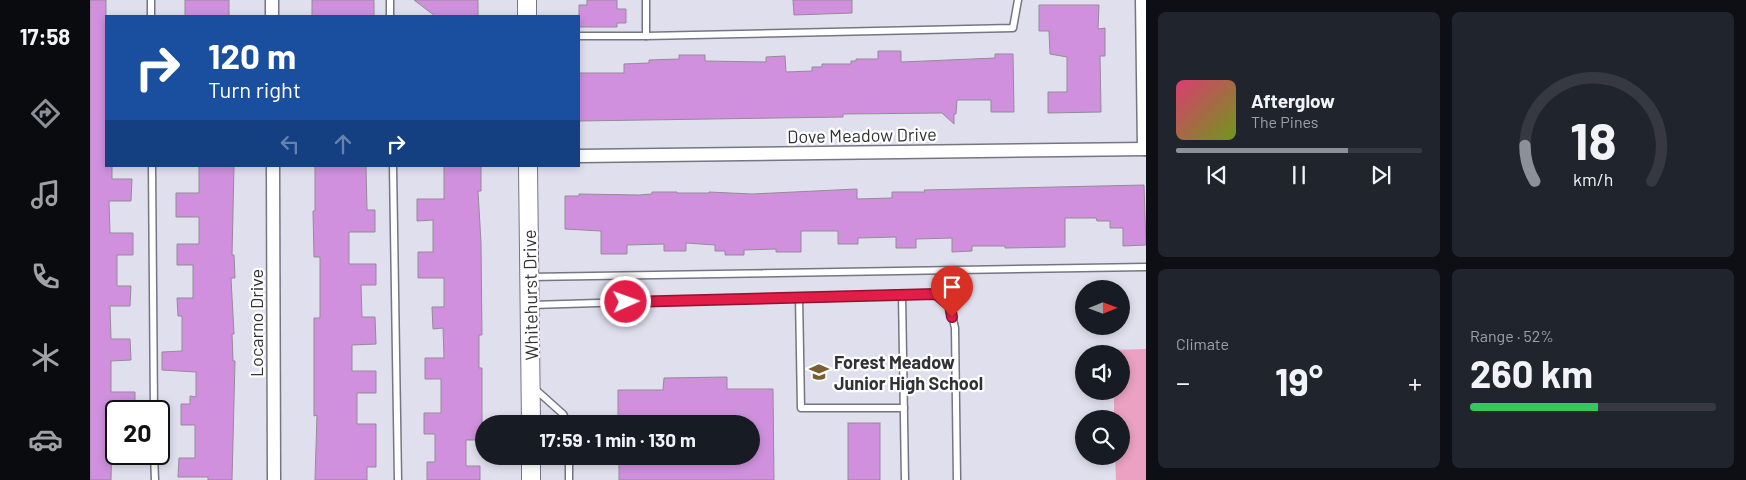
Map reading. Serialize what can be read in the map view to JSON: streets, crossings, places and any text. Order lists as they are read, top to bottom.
{
  "streets": {
    "street": ["Dove Meadow Drive", "Whitehurst Drive", "Locarno Drive"]
  },
  "places": {
    "school or university": ["Forest Meadow Junior High School"]
  },
  "north": "right",
  "page": {
    "tabs": "17:58",
    "turn": ["120 m", "Turn right"],
    "song": ["Afterglow", "The Pines"],
    "tile": [
      "Climate",
      ["Range · 52%", "260 km"]
    ],
    "heat": ["−", "19°", "+"],
    "limit": "20",
    "trip": "17:59 · 1 min · 130 m",
    "gauge": ["18", "km/h"]
  }
}
